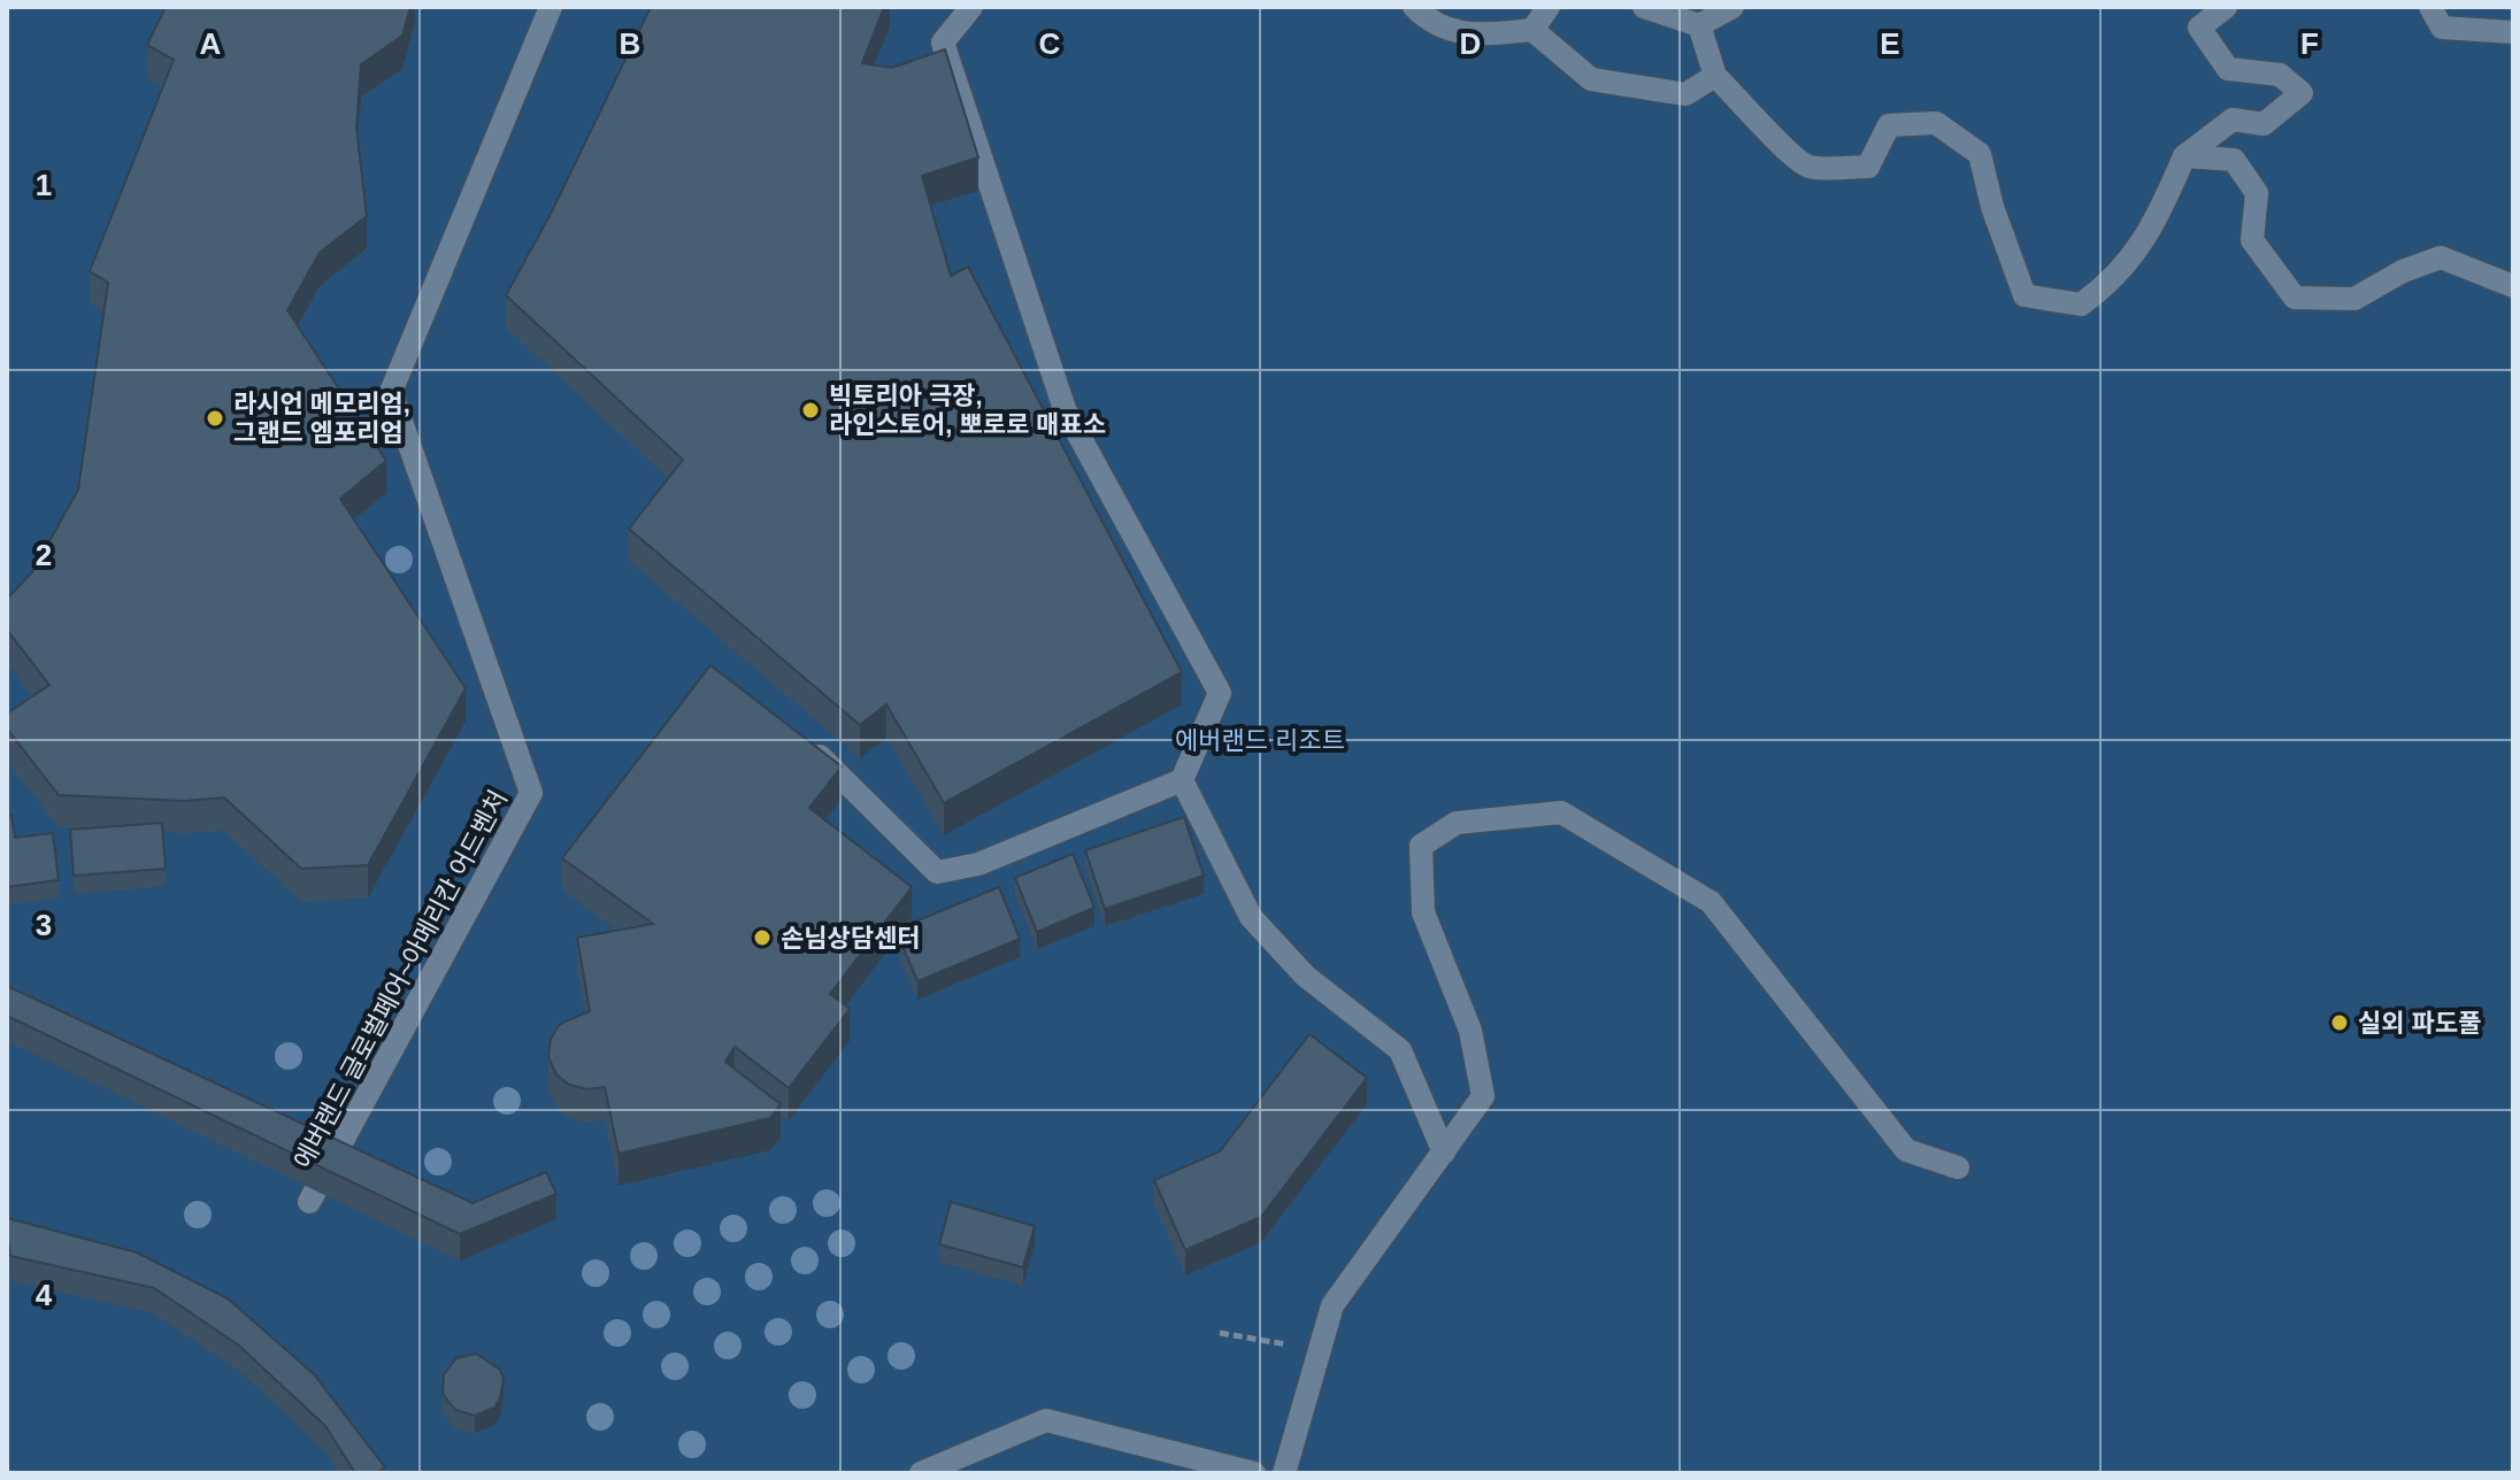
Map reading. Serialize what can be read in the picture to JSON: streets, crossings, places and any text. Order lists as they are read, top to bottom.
{
  "streets": {
    "street": ["에버랜드 글로벌페어~아메리칸 어드벤처"]
  },
  "parks": ["에버랜드 리조트"],
  "places": [
    "빅토리아 극장, 라인스토어, 뽀로로 매표소",
    "라시언 메모리엄, 그랜드 엠포리엄",
    "손님상담센터",
    "실외 파도풀"
  ],
  "grid": {
    "columns": [
      "A",
      "B",
      "C",
      "D",
      "E",
      "F"
    ],
    "rows": [
      "1",
      "2",
      "3",
      "4"
    ]
  }
}
